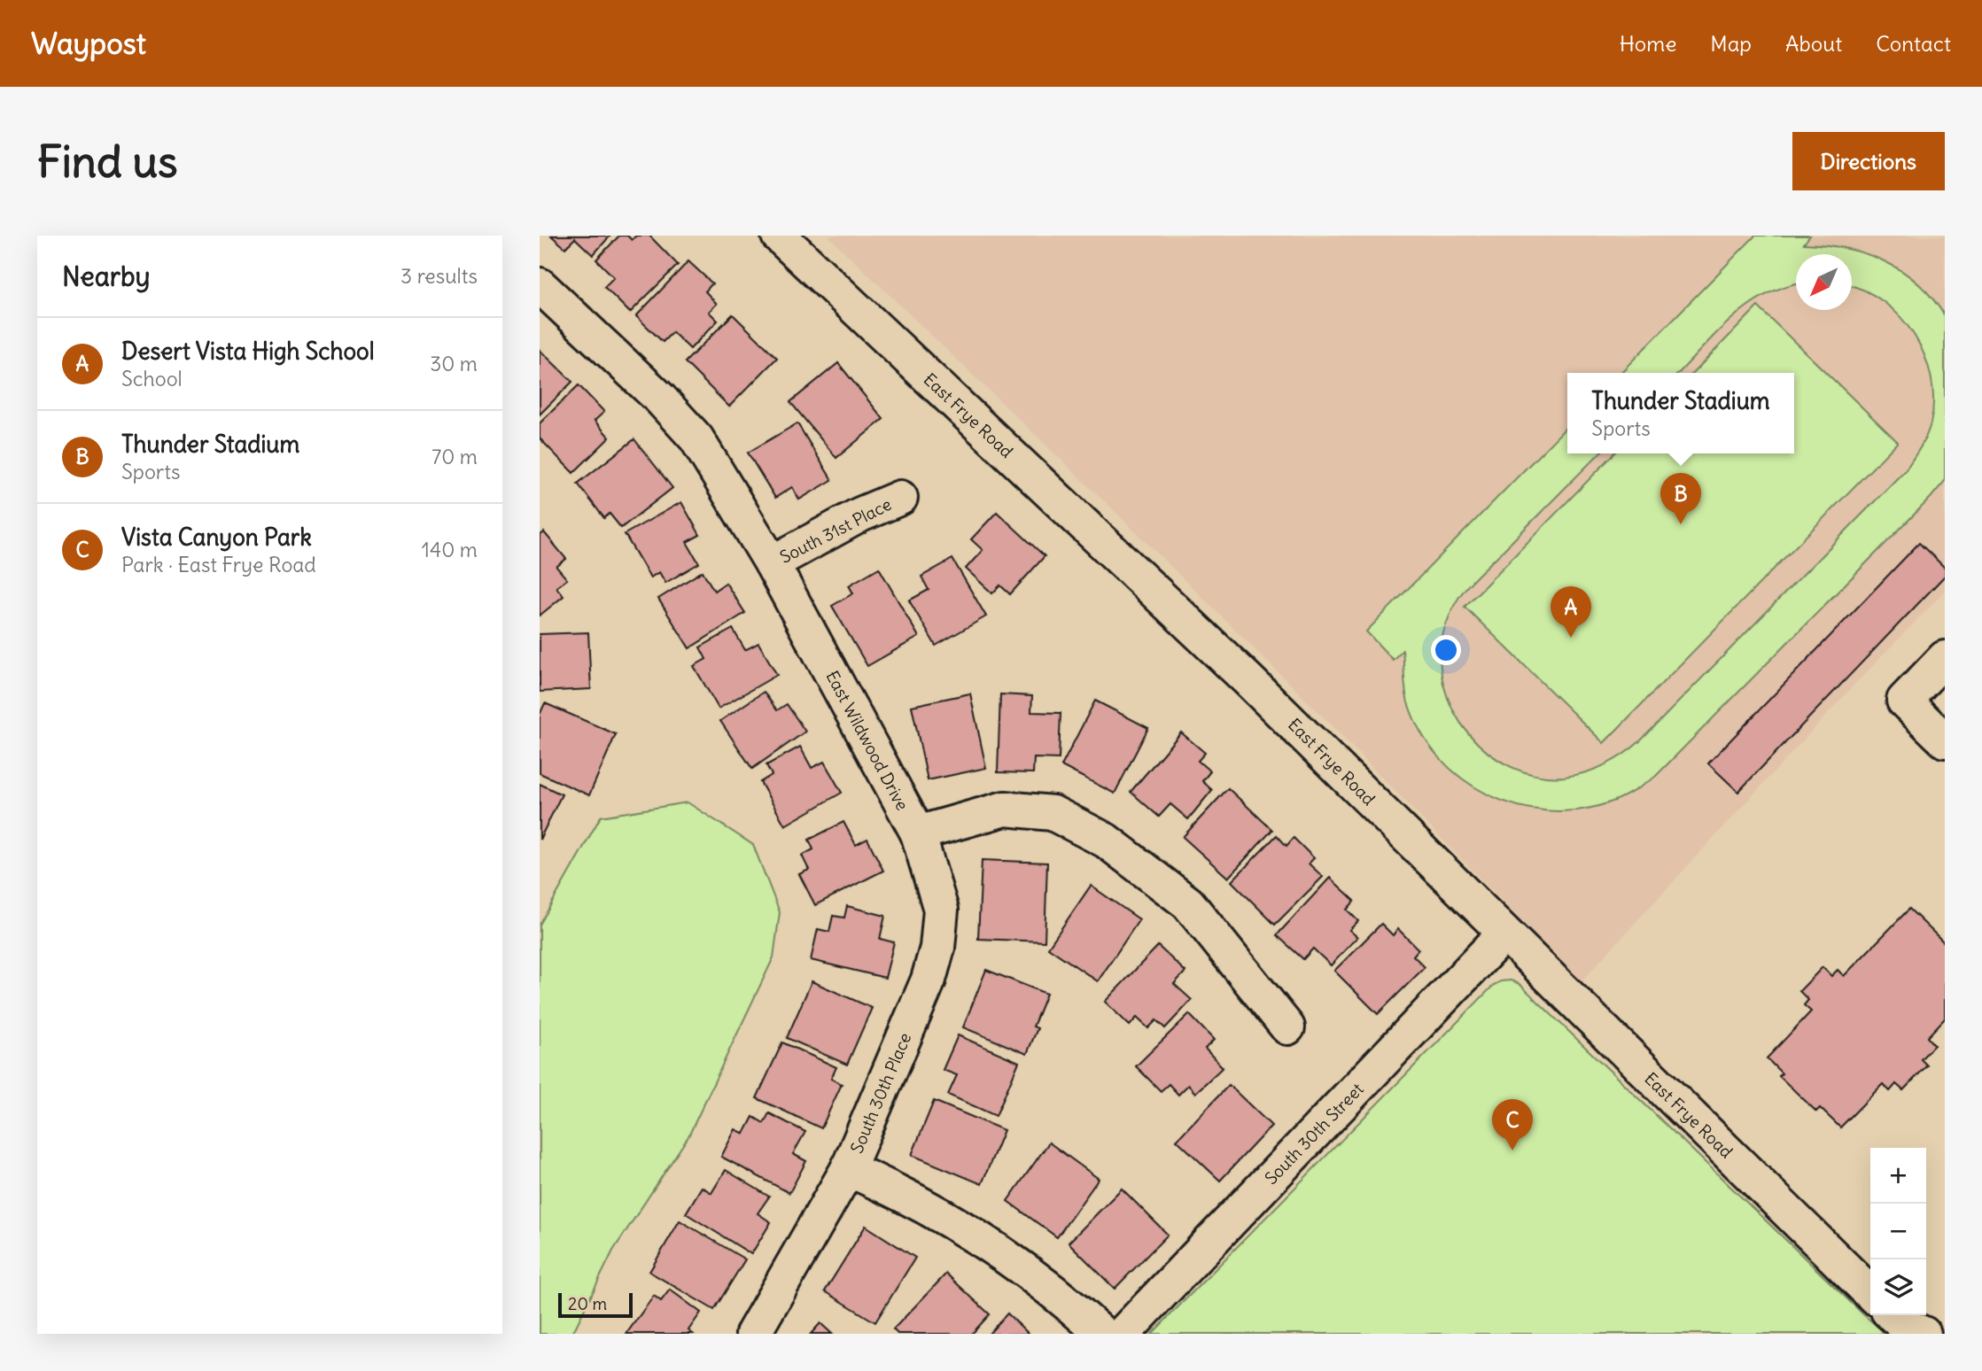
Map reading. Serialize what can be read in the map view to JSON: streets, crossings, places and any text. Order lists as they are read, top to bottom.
{
  "streets": {
    "street": [
      "East Frye Road",
      "South 31st Place",
      "East Wildwood Drive",
      "South 30th Place",
      "South 30th Street"
    ]
  },
  "crossings": [
    ["East Frye Road", "South 30th Street"],
    ["South 31st Place", "East Wildwood Drive"],
    ["East Wildwood Drive", "South 30th Place"]
  ],
  "scale_bar": "20 m",
  "north": "bottom left",
  "page": {
    "header": "Waypost",
    "nav": [
      "Home",
      "Map",
      "About",
      "Contact"
    ],
    "buttons": "Directions",
    "title": "Find us",
    "heading": ["Nearby", "3 results"],
    "list": [
      {
        "mark": "A",
        "name": "Desert Vista High School",
        "note": "School",
        "value": "30 m"
      },
      {
        "mark": "B",
        "name": "Thunder Stadium",
        "note": "Sports",
        "value": "70 m"
      },
      {
        "mark": "C",
        "name": "Vista Canyon Park",
        "note": "Park · East Frye Road",
        "value": "140 m"
      }
    ],
    "popup": ["Thunder Stadium", "Sports"],
    "pins": ["B", "A", "C"],
    "map_buttons": ["+", "−"],
    "scale": "20 m"
  }
}
